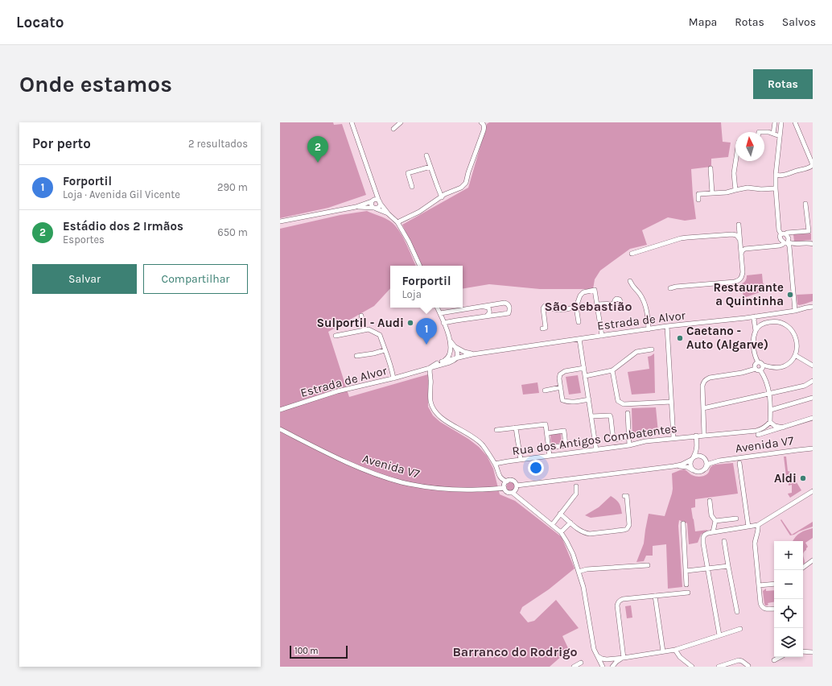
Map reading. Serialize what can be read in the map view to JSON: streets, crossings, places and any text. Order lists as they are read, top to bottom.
{
  "streets": {
    "street": ["Estrada de Alvor", "Rua dos Antigos Combatentes", "Avenida V7"]
  },
  "districts": ["São Sebastião", "Barranco do Rodrigo"],
  "places": [
    "Restaurante a Quintinha",
    "Sulportil - Audi",
    "Caetano - Auto (Algarve)",
    "Aldi"
  ],
  "scale_bar": "100 m",
  "north": "top",
  "page": {
    "header": "Locato",
    "nav": ["Mapa", "Rotas", "Salvos"],
    "buttons": [
      "Rotas",
      ["Salvar", "Compartilhar"]
    ],
    "title": "Onde estamos",
    "heading": ["Por perto", "2 resultados"],
    "pins": ["2", "1"],
    "list": [
      {
        "mark": "1",
        "name": "Forportil",
        "note": "Loja · Avenida Gil Vicente",
        "value": "290 m"
      },
      {
        "mark": "2",
        "name": "Estádio dos 2 Irmãos",
        "note": "Esportes",
        "value": "650 m"
      }
    ],
    "popup": ["Forportil", "Loja"],
    "map_buttons": ["+", "−"],
    "scale": "100 m"
  }
}
